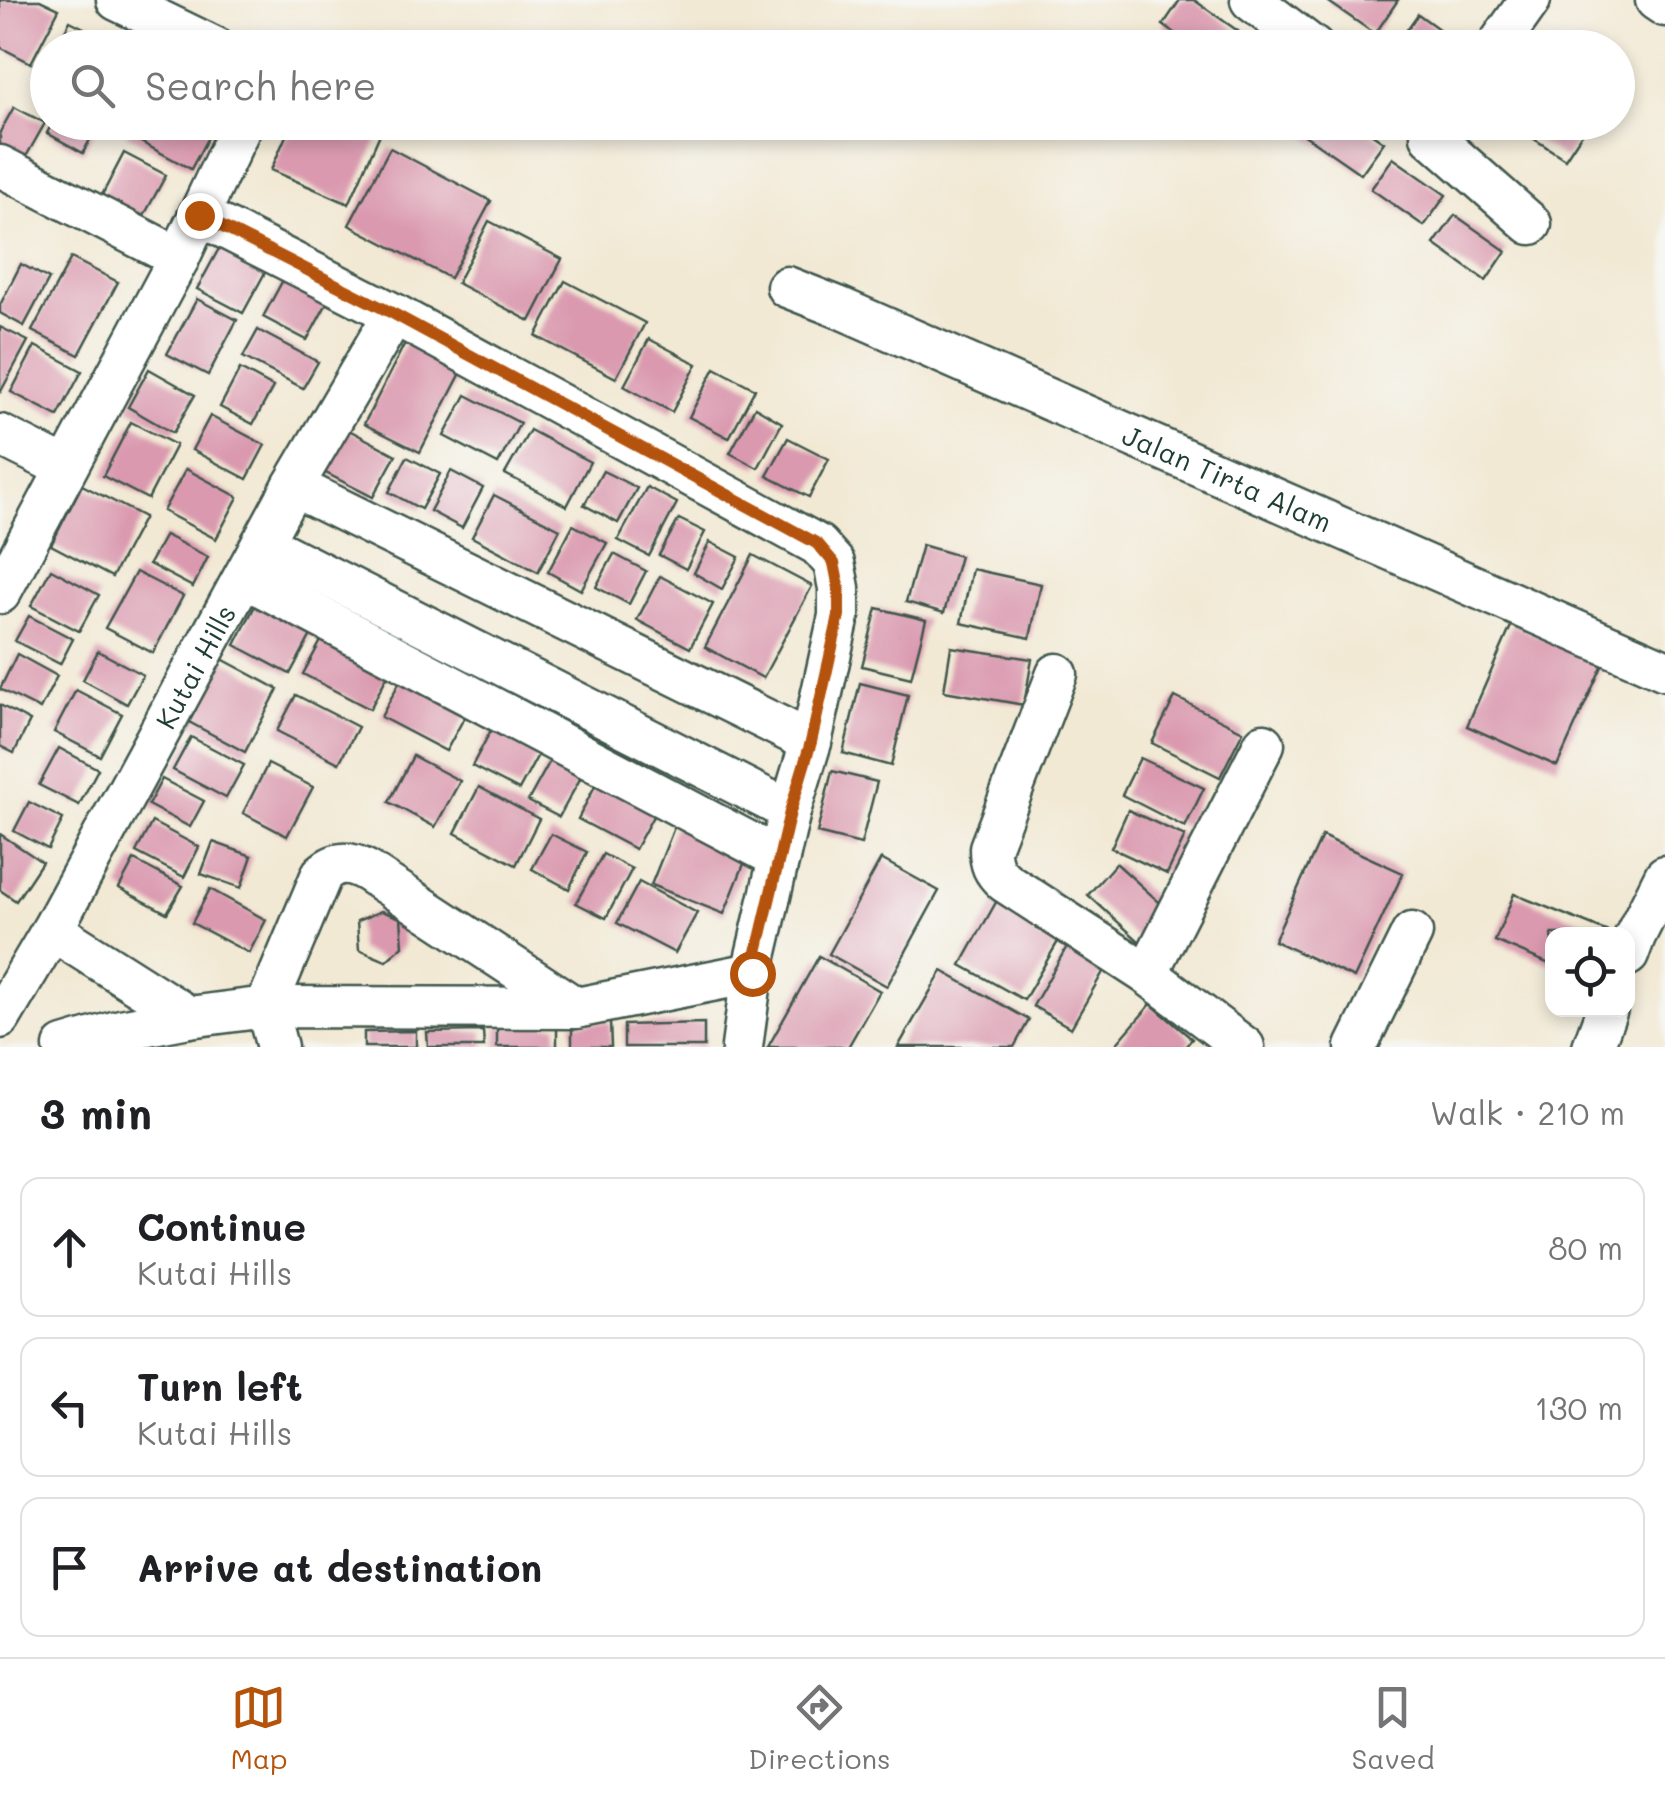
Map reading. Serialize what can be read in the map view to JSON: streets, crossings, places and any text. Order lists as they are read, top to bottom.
{
  "streets": {
    "street": ["Jalan Tirta Alam", "Kutai Hills"]
  },
  "page": {
    "search": "Search here",
    "heading": ["3 min", "Walk · 210 m"],
    "list": [
      ["Continue", "Kutai Hills", "80 m"],
      ["Turn left", "Kutai Hills", "130 m"],
      "Arrive at destination"
    ],
    "nav": ["Map", "Directions", "Saved"]
  }
}
